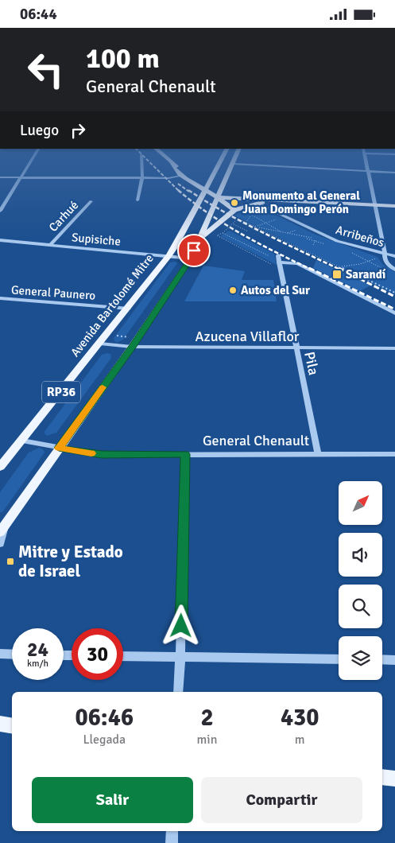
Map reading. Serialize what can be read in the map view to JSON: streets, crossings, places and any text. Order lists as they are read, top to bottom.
{
  "streets": {
    "main road": ["Avenida Bartolomé Mitre", "RP36"],
    "street": [
      "Carhué",
      "Arribeños",
      "Supisiche",
      "General Paunero",
      "Azucena Villaflor",
      "Pila",
      "General Chenault"
    ]
  },
  "crossings": [
    ["Carhué", "Supisiche"],
    ["Supisiche", "Avenida Bartolomé Mitre"],
    ["Supisiche", "RP36"],
    ["General Paunero", "Avenida Bartolomé Mitre"],
    ["Avenida Bartolomé Mitre", "Azucena Villaflor"],
    ["Avenida Bartolomé Mitre", "General Chenault"],
    ["Azucena Villaflor", "Pila"],
    ["Azucena Villaflor", "RP36"],
    ["Pila", "General Chenault"],
    ["RP36", "General Chenault"]
  ],
  "places": {
    "other": ["Monumento al General Juan Domingo Perón", "Autos del Sur"],
    "transit": ["Sarandí", "Mitre y Estado de Israel"]
  },
  "north": "top right",
  "page": {
    "status": "06:44",
    "turn": ["100 m", "General Chenault"],
    "then": "Luego",
    "speed": "24 km/h",
    "limit": "30",
    "eta": [
      "06:46",
      "Llegada",
      "2",
      "min",
      "430",
      "m"
    ],
    "buttons": ["Salir", "Compartir"]
  }
}
